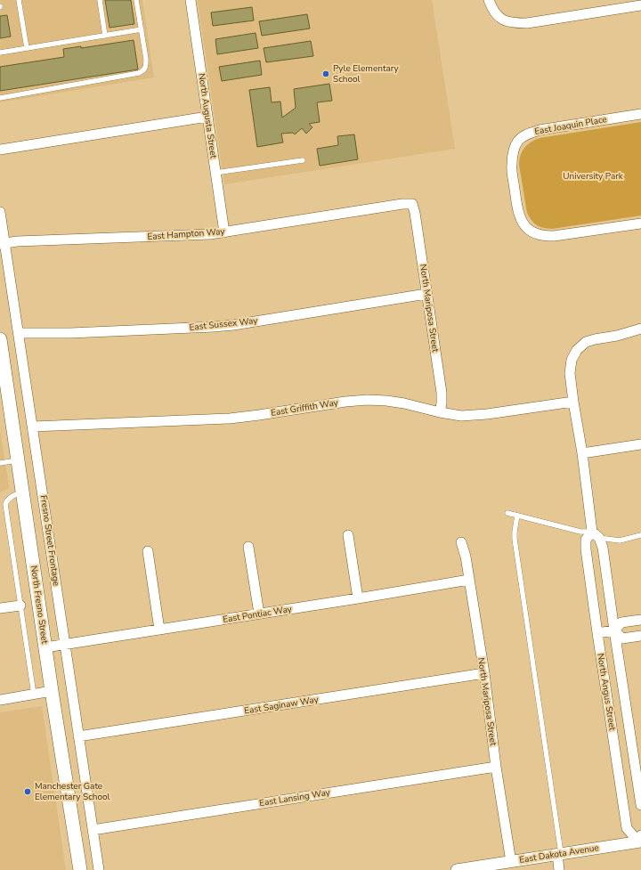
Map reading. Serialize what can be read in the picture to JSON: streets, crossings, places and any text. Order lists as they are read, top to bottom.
{
  "streets": {
    "main road": ["North Fresno Street"],
    "street": [
      "North Augusta Street",
      "East Joaquin Place",
      "East Hampton Way",
      "North Mariposa Street",
      "East Sussex Way",
      "East Griffith Way",
      "Fresno Street Frontage",
      "East Pontiac Way",
      "North Angus Street",
      "East Saginaw Way",
      "East Lansing Way",
      "East Dakota Avenue"
    ]
  },
  "crossings": [
    ["North Augusta Street", "East Hampton Way"],
    ["East Hampton Way", "North Mariposa Street"],
    ["East Hampton Way", "Fresno Street Frontage"],
    ["North Mariposa Street", "East Sussex Way"],
    ["North Mariposa Street", "East Griffith Way"],
    ["North Mariposa Street", "East Pontiac Way"],
    ["North Mariposa Street", "East Saginaw Way"],
    ["North Mariposa Street", "East Lansing Way"],
    ["North Mariposa Street", "East Dakota Avenue"],
    ["East Sussex Way", "Fresno Street Frontage"],
    ["East Griffith Way", "Fresno Street Frontage"],
    ["East Griffith Way", "North Angus Street"],
    ["Fresno Street Frontage", "East Pontiac Way"],
    ["Fresno Street Frontage", "East Saginaw Way"],
    ["Fresno Street Frontage", "East Lansing Way"],
    ["North Fresno Street", "East Pontiac Way"],
    ["North Angus Street", "East Dakota Avenue"]
  ],
  "parks": ["University Park"],
  "places": ["Pyle Elementary School", "Manchester Gate Elementary School"]
}
